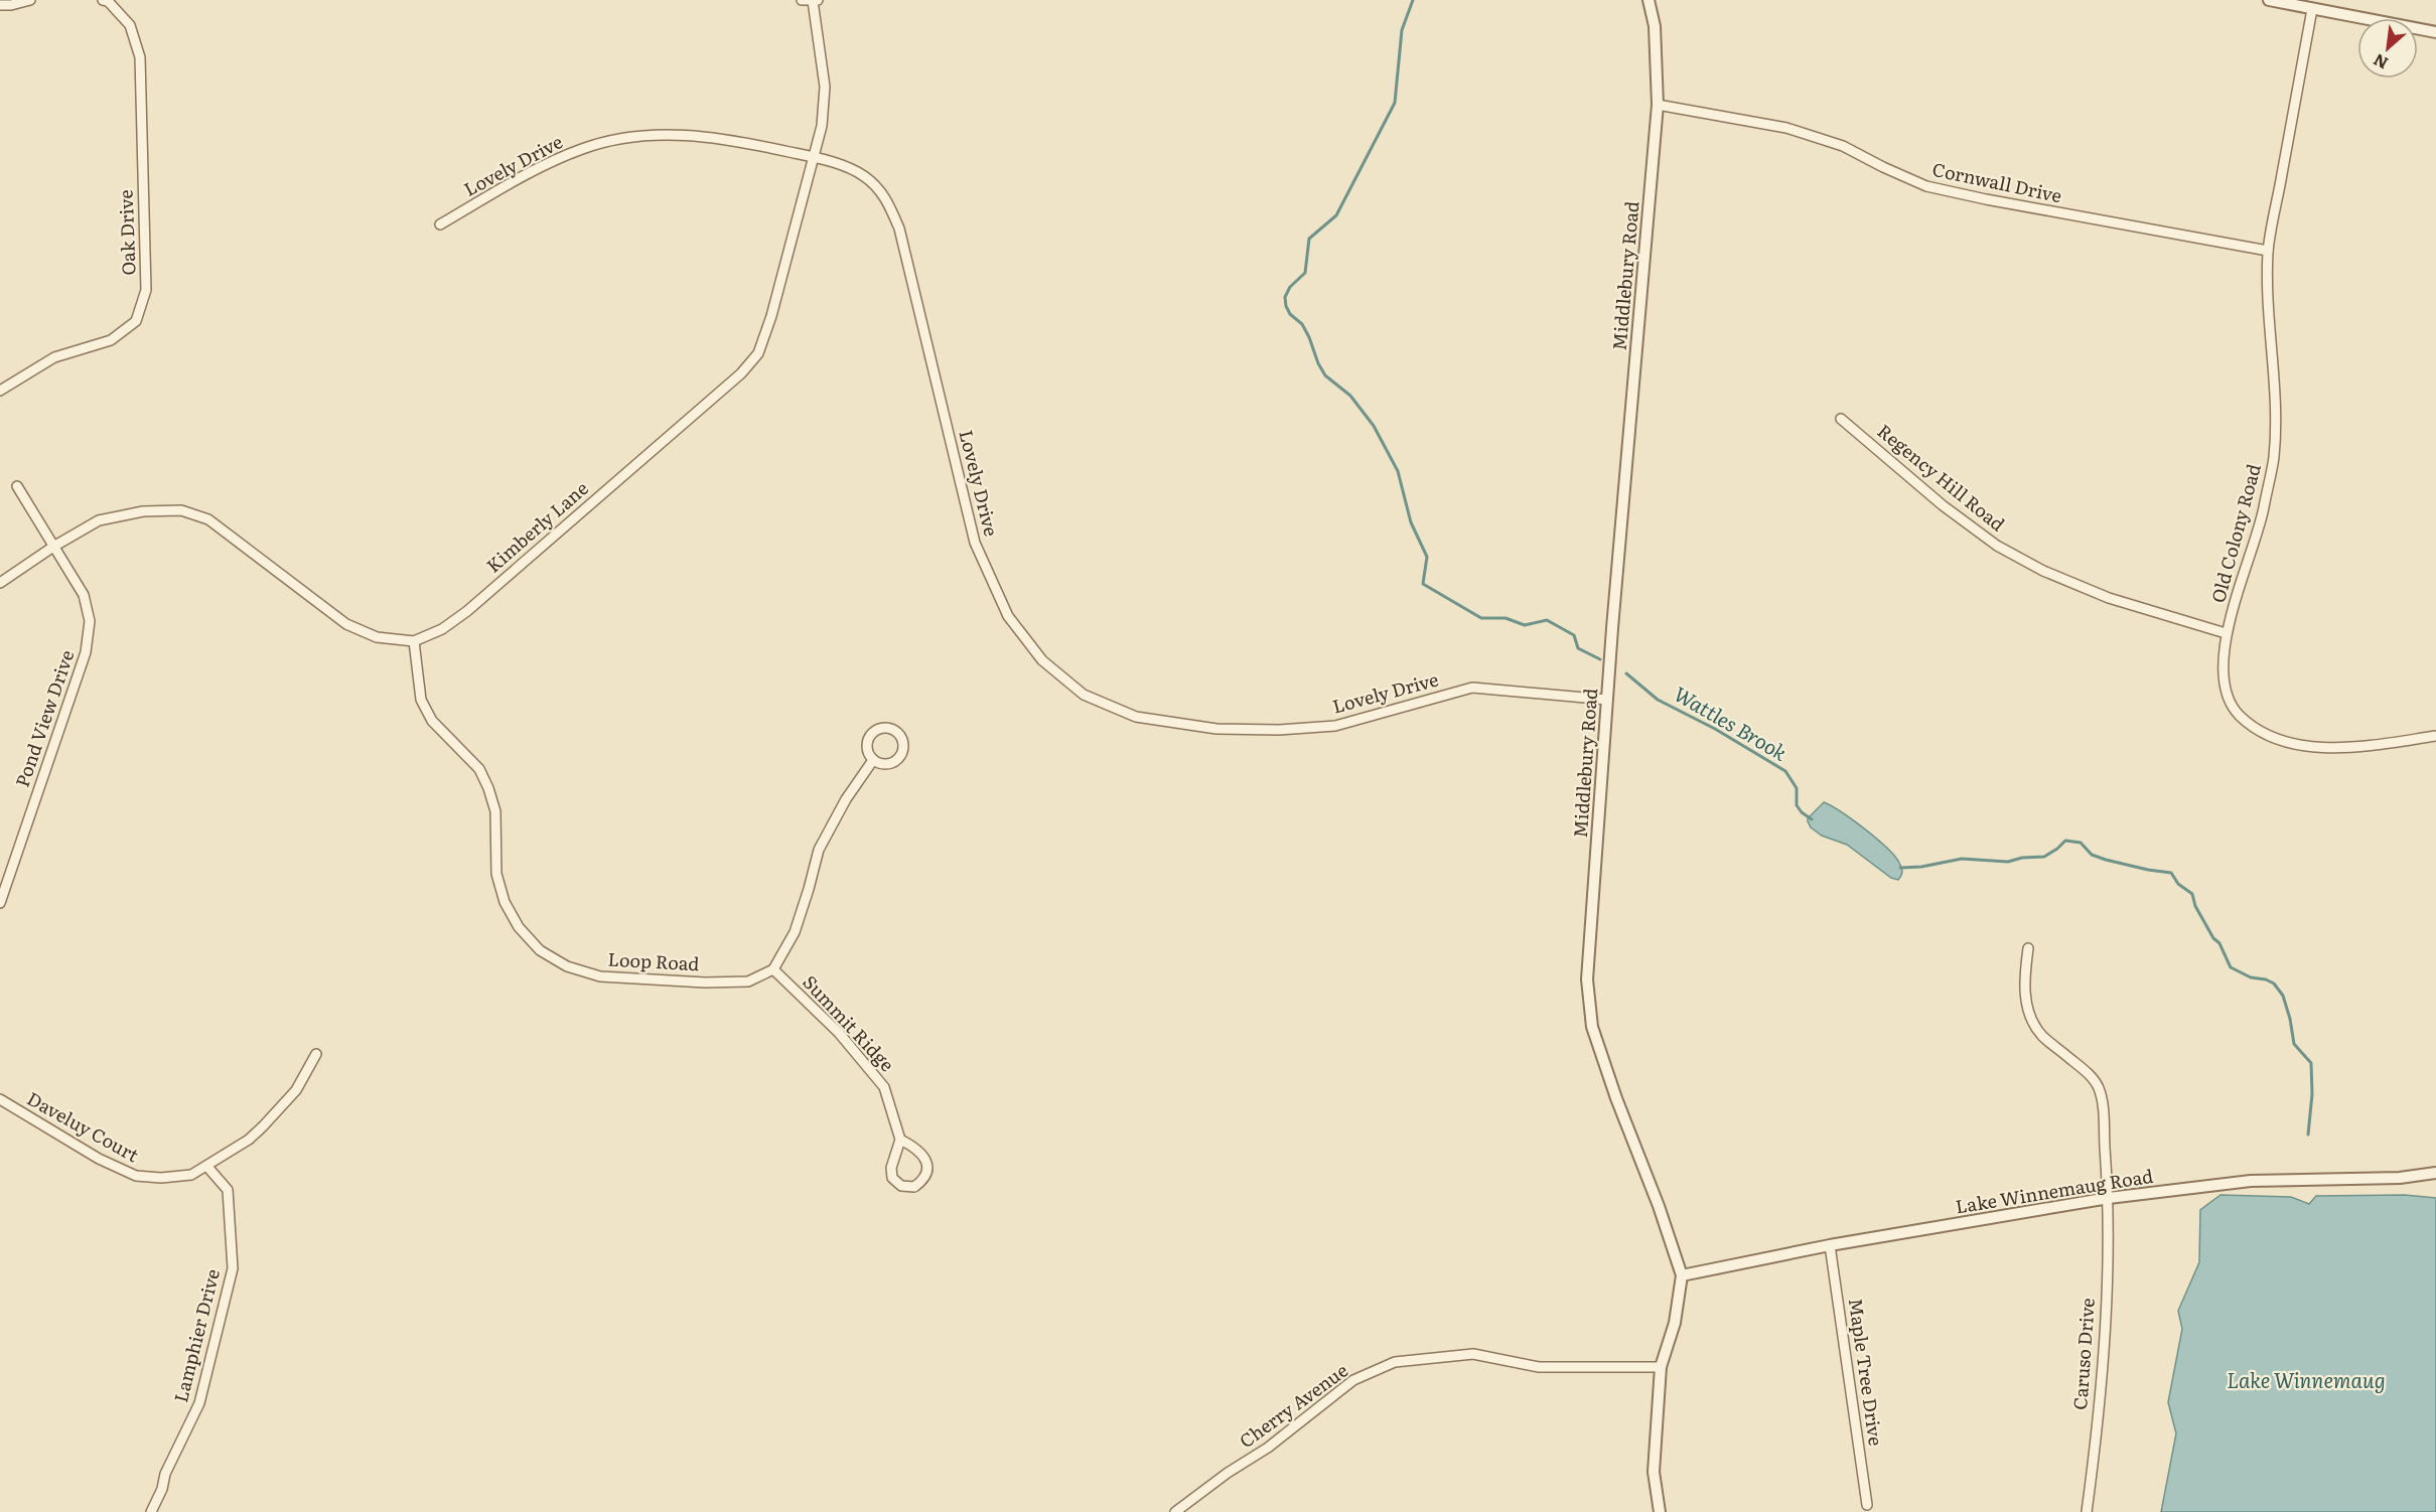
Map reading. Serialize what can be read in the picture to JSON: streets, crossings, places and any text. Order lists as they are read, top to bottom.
{
  "streets": {
    "street": [
      "Lovely Drive",
      "Cornwall Drive",
      "Oak Drive",
      "Middlebury Road",
      "Regency Hill Road",
      "Kimberly Lane",
      "Old Colony Road",
      "Pond View Drive",
      "Loop Road",
      "Summit Ridge",
      "Daveluy Court",
      "Lake Winnemaug Road",
      "Lamphier Drive",
      "Caruso Drive",
      "Maple Tree Drive",
      "Cherry Avenue"
    ]
  },
  "crossings": [
    ["Lovely Drive", "Middlebury Road"],
    ["Lovely Drive", "Kimberly Lane"],
    ["Cornwall Drive", "Middlebury Road"],
    ["Cornwall Drive", "Old Colony Road"],
    ["Middlebury Road", "Lake Winnemaug Road"],
    ["Middlebury Road", "Cherry Avenue"],
    ["Regency Hill Road", "Old Colony Road"],
    ["Kimberly Lane", "Pond View Drive"],
    ["Kimberly Lane", "Loop Road"],
    ["Loop Road", "Summit Ridge"],
    ["Daveluy Court", "Lamphier Drive"],
    ["Lake Winnemaug Road", "Caruso Drive"],
    ["Lake Winnemaug Road", "Maple Tree Drive"]
  ],
  "water": ["Wattles Brook", "Lake Winnemaug"],
  "north": "bottom left"
}
